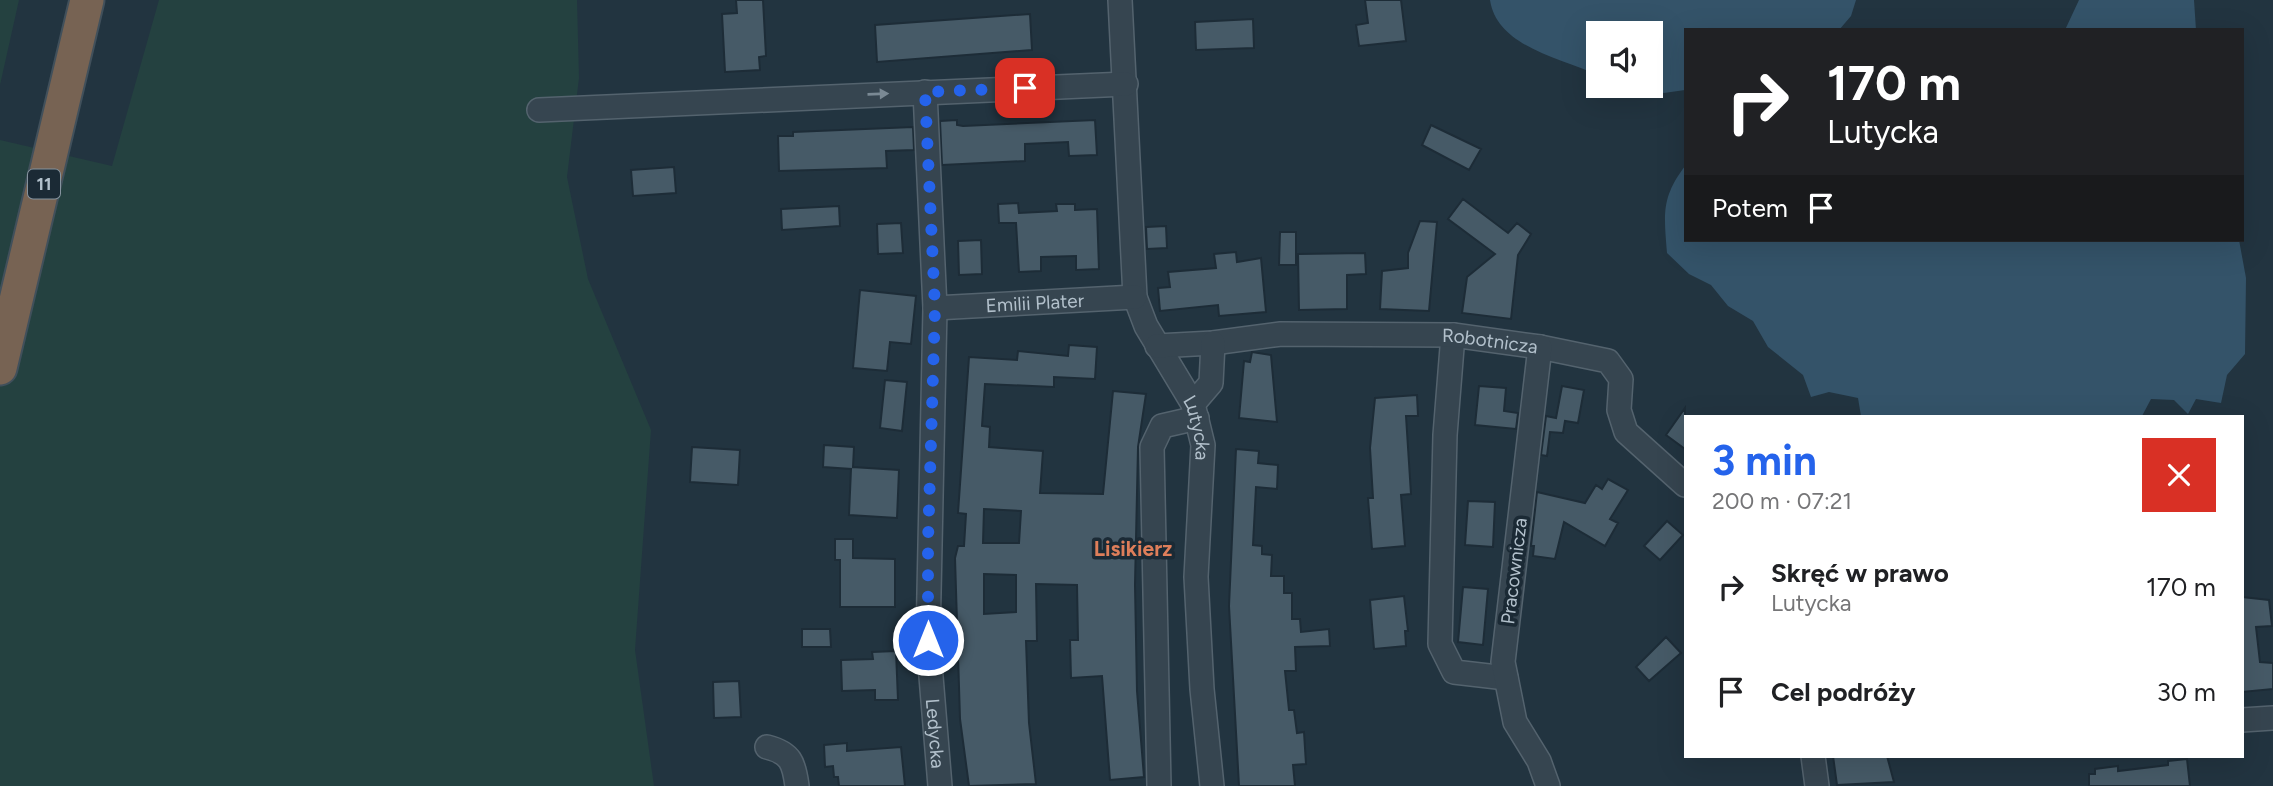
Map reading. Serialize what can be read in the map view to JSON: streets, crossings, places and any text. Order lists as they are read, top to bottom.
{
  "streets": {
    "highway": ["11"],
    "street": [
      "Emilii Plater",
      "Robotnicza",
      "Lutycka",
      "Pracownicza",
      "Ledycka"
    ]
  },
  "crossings": [
    ["Emilii Plater", "Lutycka"],
    ["Emilii Plater", "Ledycka"],
    ["Robotnicza", "Lutycka"],
    ["Robotnicza", "Pracownicza"]
  ],
  "districts": ["Lisikierz"],
  "page": {
    "turn": ["170 m", "Lutycka"],
    "then": "Potem",
    "heading": ["3 min", "200 m · 07:21"],
    "list": [
      {
        "name": "Skręć w prawo",
        "note": "Lutycka",
        "value": "170 m"
      },
      {
        "name": "Cel podróży",
        "value": "30 m"
      }
    ]
  }
}
